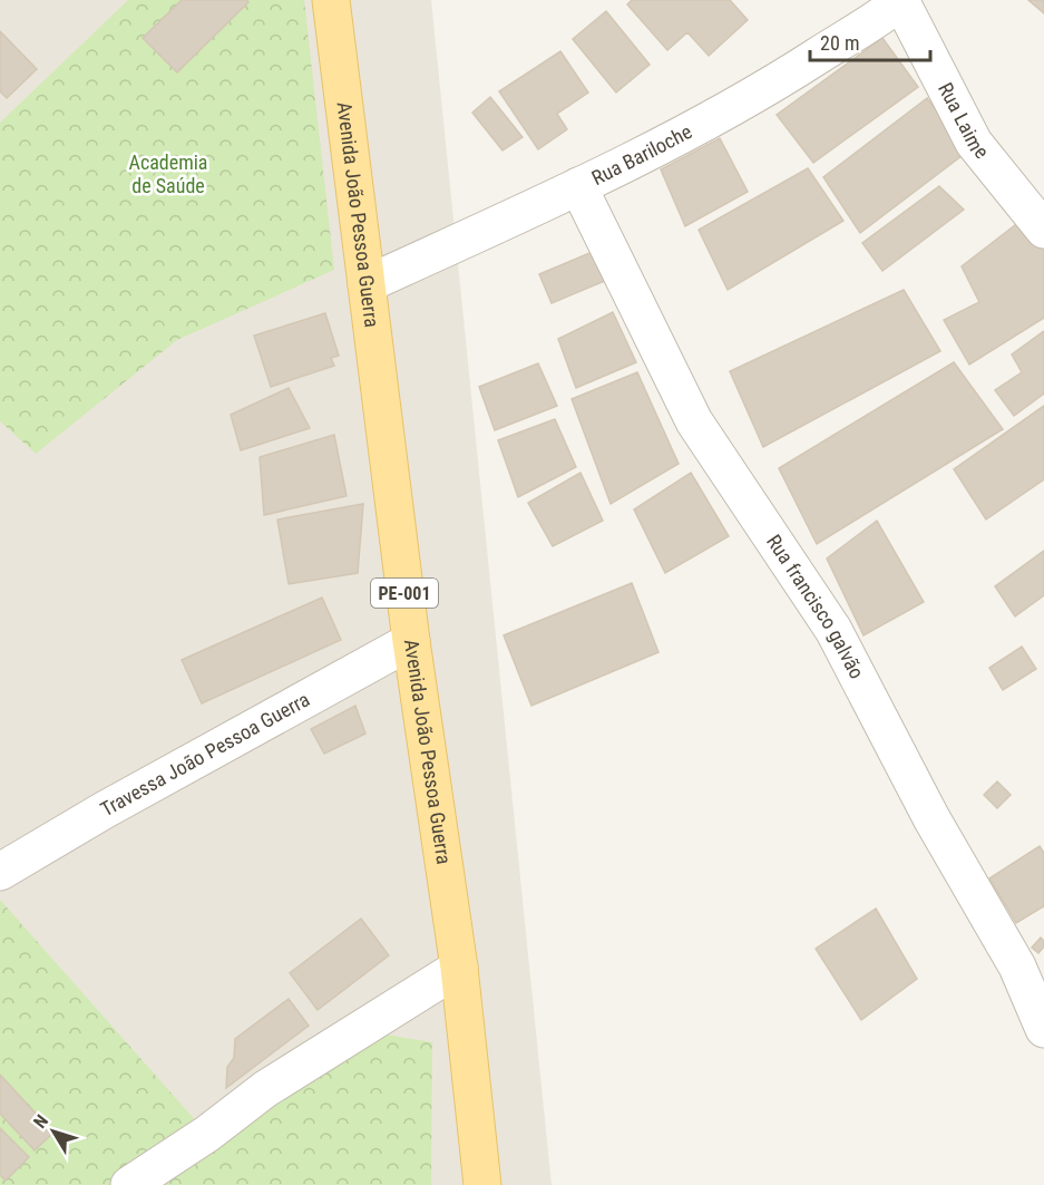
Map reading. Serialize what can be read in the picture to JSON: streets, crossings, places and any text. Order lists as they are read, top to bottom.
{
  "streets": {
    "main road": ["Avenida João Pessoa Guerra", "PE-001"],
    "street": [
      "Rua Laime",
      "Rua Bariloche",
      "Rua francisco galvão",
      "Travessa João Pessoa Guerra"
    ]
  },
  "crossings": [
    ["Rua Laime", "Rua Bariloche"],
    ["Rua Bariloche", "Avenida João Pessoa Guerra"],
    ["Rua Bariloche", "Rua francisco galvão"],
    ["Avenida João Pessoa Guerra", "Travessa João Pessoa Guerra"]
  ],
  "parks": ["Academia de Saúde"],
  "scale_bar": "20 m",
  "north": "top left"
}
